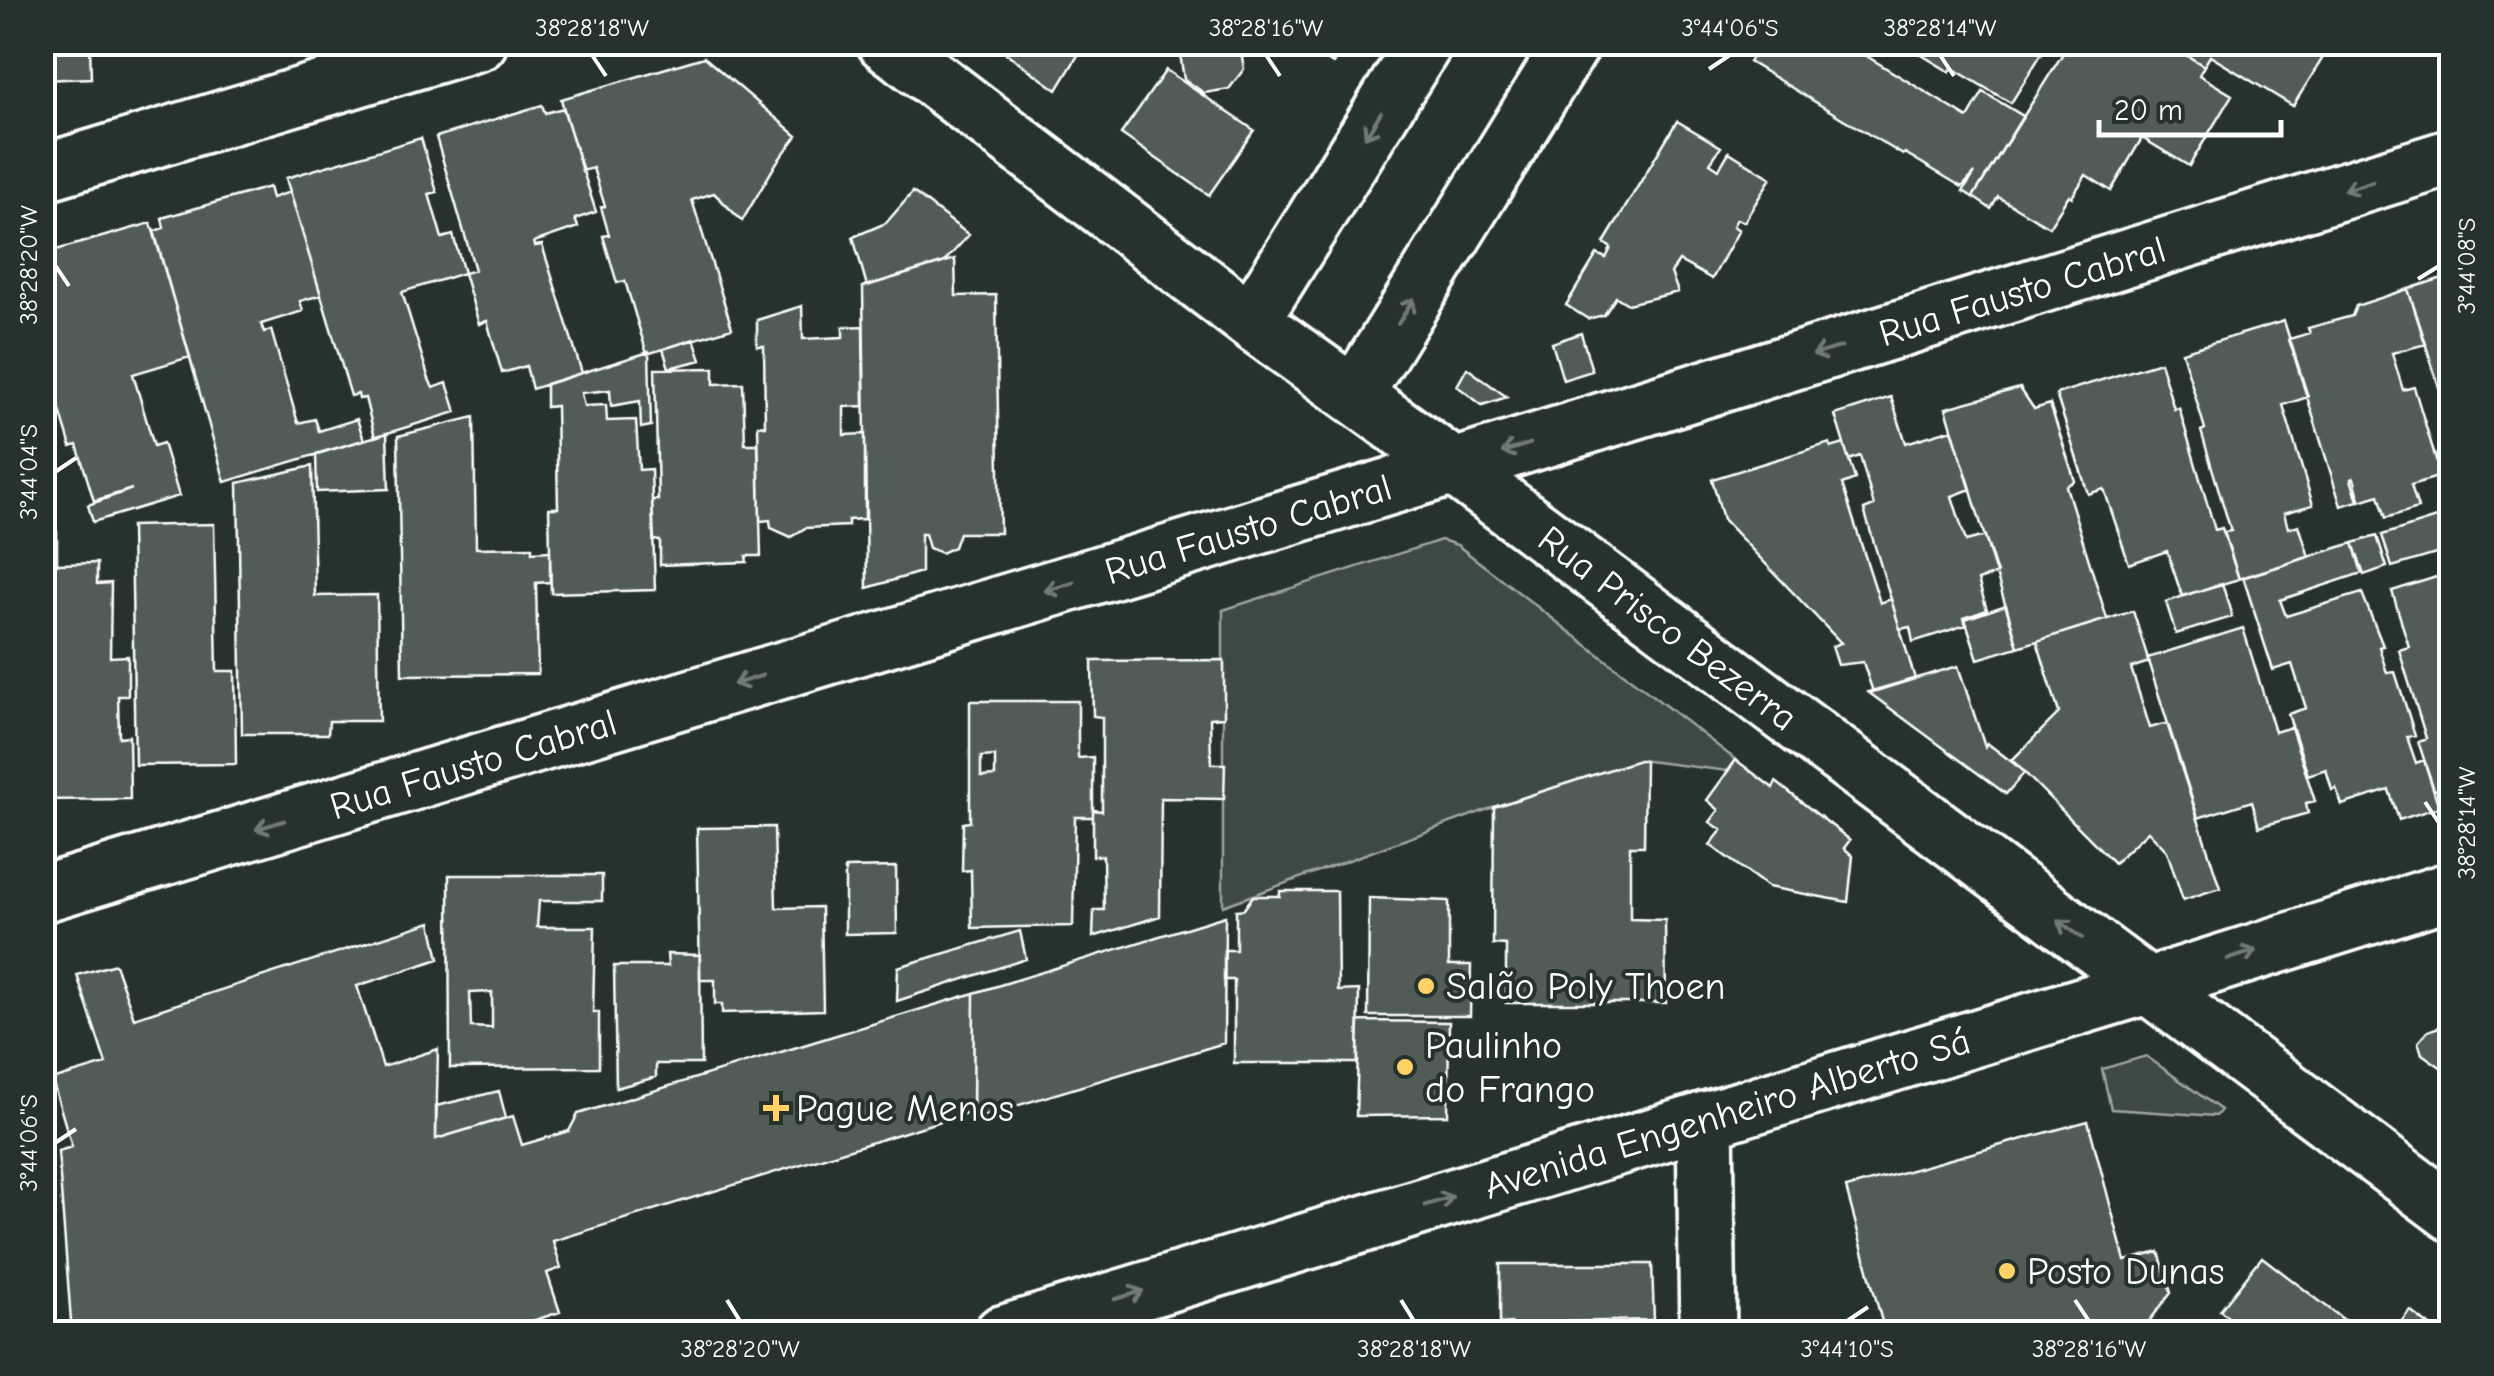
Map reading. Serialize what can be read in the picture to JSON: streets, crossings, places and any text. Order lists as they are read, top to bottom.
{
  "streets": {
    "street": ["Rua Fausto Cabral", "Rua Prisco Bezerra", "Avenida Engenheiro Alberto Sá"]
  },
  "crossings": [
    ["Rua Fausto Cabral", "Rua Prisco Bezerra"],
    ["Rua Prisco Bezerra", "Avenida Engenheiro Alberto Sá"]
  ],
  "one_way": ["Rua Fausto Cabral", "Rua Prisco Bezerra", "Avenida Engenheiro Alberto Sá"],
  "places": {
    "other": ["Salão Poly Thoen", "Paulinho do Frango", "Posto Dunas"],
    "health": ["Pague Menos"]
  },
  "scale_bar": "20 m",
  "coordinates": [
    "38°28'18\"W",
    "38°28'16\"W",
    "3°44'06\"S",
    "38°28'14\"W",
    "38°28'20\"W",
    "3°44'08\"S",
    "3°44'04\"S",
    "3°44'10\"S"
  ]
}
